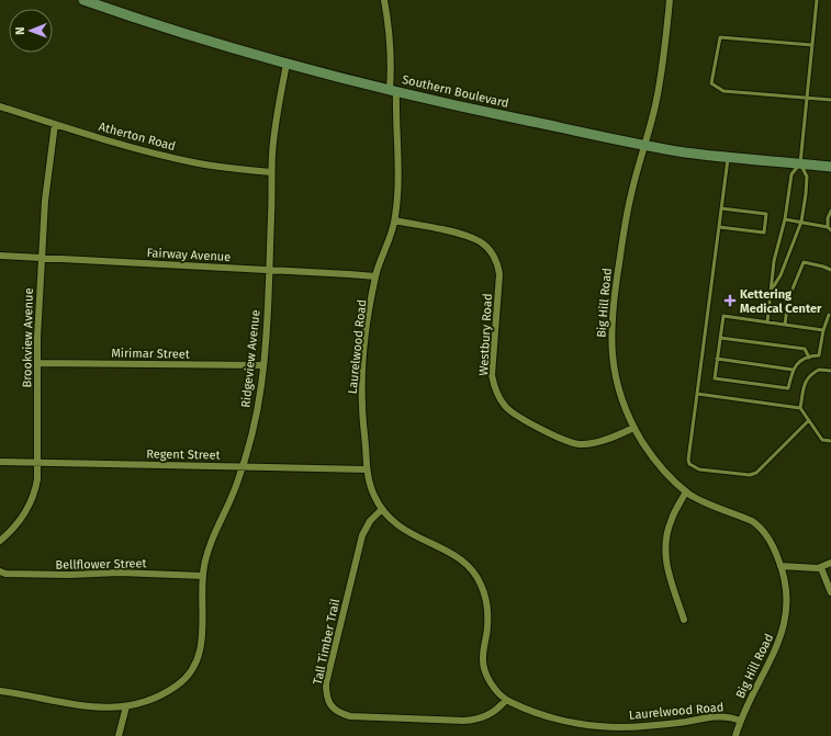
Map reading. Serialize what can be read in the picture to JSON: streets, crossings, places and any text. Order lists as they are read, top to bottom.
{
  "streets": {
    "street": [
      "Southern Boulevard",
      "Atherton Road",
      "Fairway Avenue",
      "Big Hill Road",
      "Westbury Road",
      "Brookview Avenue",
      "Laurelwood Road",
      "Mirimar Street",
      "Ridgeview Avenue",
      "Regent Street",
      "Bellflower Street",
      "Tall Timber Trail"
    ]
  },
  "crossings": [
    ["Southern Boulevard", "Big Hill Road"],
    ["Southern Boulevard", "Laurelwood Road"],
    ["Southern Boulevard", "Ridgeview Avenue"],
    ["Atherton Road", "Brookview Avenue"],
    ["Atherton Road", "Ridgeview Avenue"],
    ["Fairway Avenue", "Brookview Avenue"],
    ["Fairway Avenue", "Laurelwood Road"],
    ["Fairway Avenue", "Ridgeview Avenue"],
    ["Big Hill Road", "Westbury Road"],
    ["Big Hill Road", "Laurelwood Road"],
    ["Westbury Road", "Laurelwood Road"],
    ["Brookview Avenue", "Mirimar Street"],
    ["Brookview Avenue", "Regent Street"],
    ["Laurelwood Road", "Regent Street"],
    ["Laurelwood Road", "Tall Timber Trail"],
    ["Mirimar Street", "Ridgeview Avenue"],
    ["Ridgeview Avenue", "Regent Street"],
    ["Ridgeview Avenue", "Bellflower Street"]
  ],
  "places": {
    "health": ["Kettering Medical Center"]
  },
  "north": "left"
}
